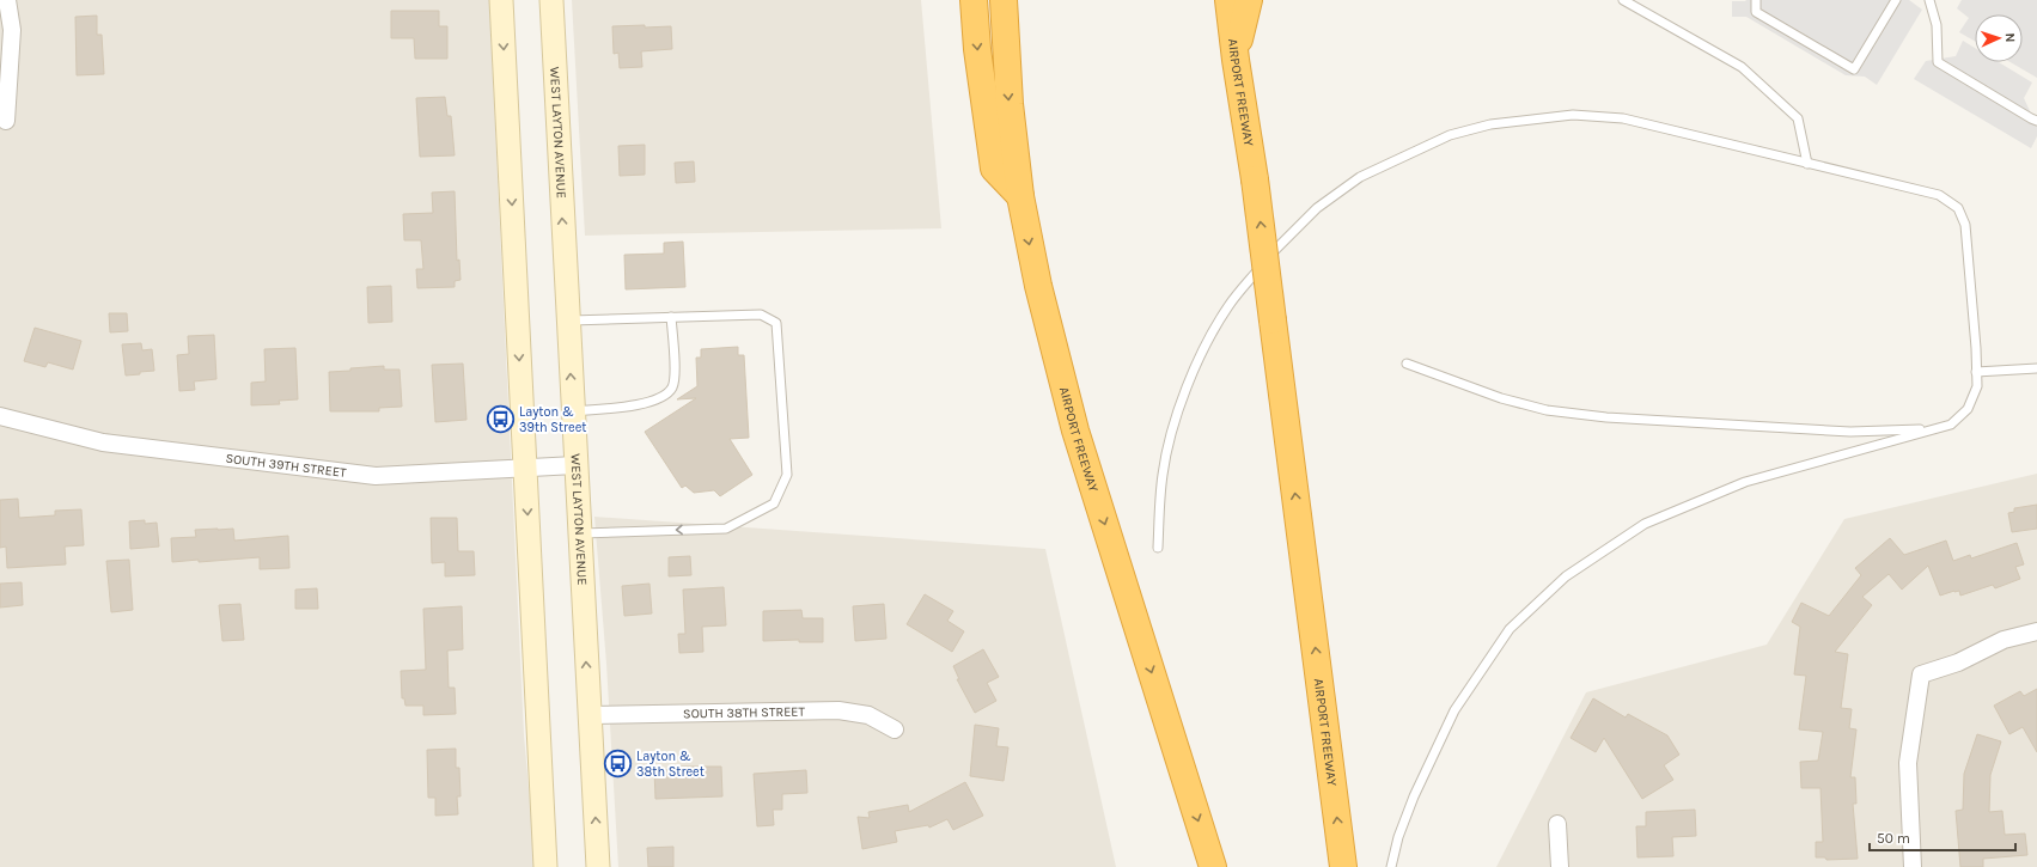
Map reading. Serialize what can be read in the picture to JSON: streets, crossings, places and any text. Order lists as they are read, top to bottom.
{
  "streets": {
    "highway": ["AIRPORT FREEWAY"],
    "main road": ["WEST LAYTON AVENUE"],
    "street": ["SOUTH 39TH STREET", "SOUTH 38TH STREET"]
  },
  "crossings": [
    ["WEST LAYTON AVENUE", "SOUTH 39TH STREET"],
    ["WEST LAYTON AVENUE", "SOUTH 38TH STREET"]
  ],
  "places": {
    "bus stop": ["Layton & 39th Street", "Layton & 38th Street"]
  },
  "scale_bar": "50 m",
  "north": "right"
}
